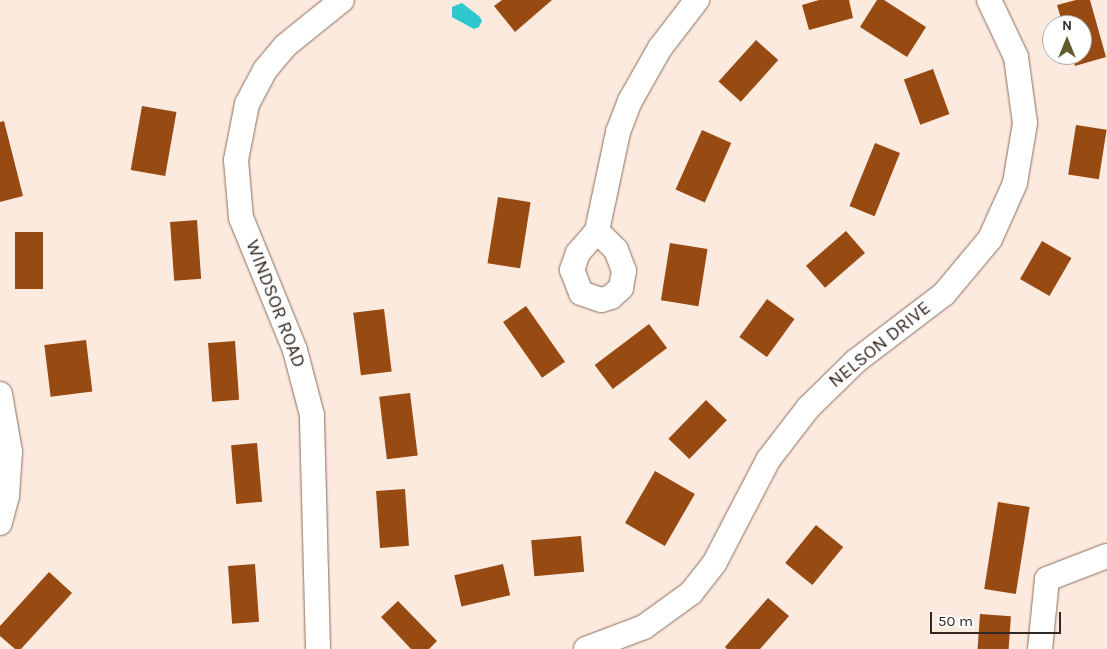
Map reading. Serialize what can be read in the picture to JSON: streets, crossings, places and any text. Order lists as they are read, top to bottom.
{
  "streets": {
    "street": ["WINDSOR ROAD", "NELSON DRIVE"]
  },
  "scale_bar": "50 m",
  "north": "top"
}
